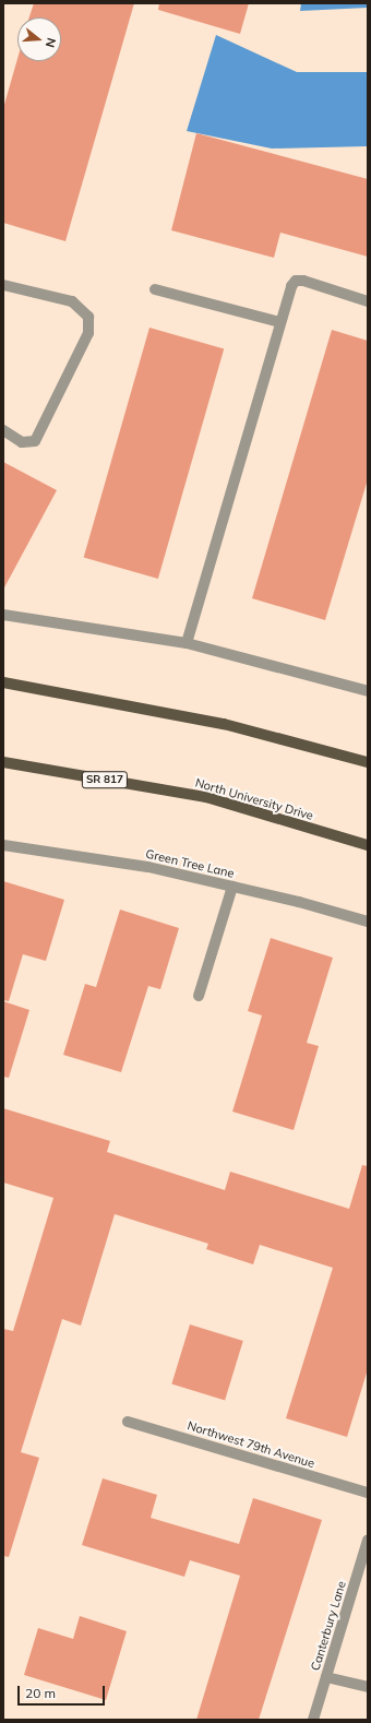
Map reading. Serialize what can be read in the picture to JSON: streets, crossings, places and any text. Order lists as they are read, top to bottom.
{
  "streets": {
    "main road": ["SR 817", "North University Drive"],
    "street": ["Green Tree Lane", "Northwest 79th Avenue", "Canterbury Lane"]
  },
  "scale_bar": "20 m",
  "north": "right"
}
